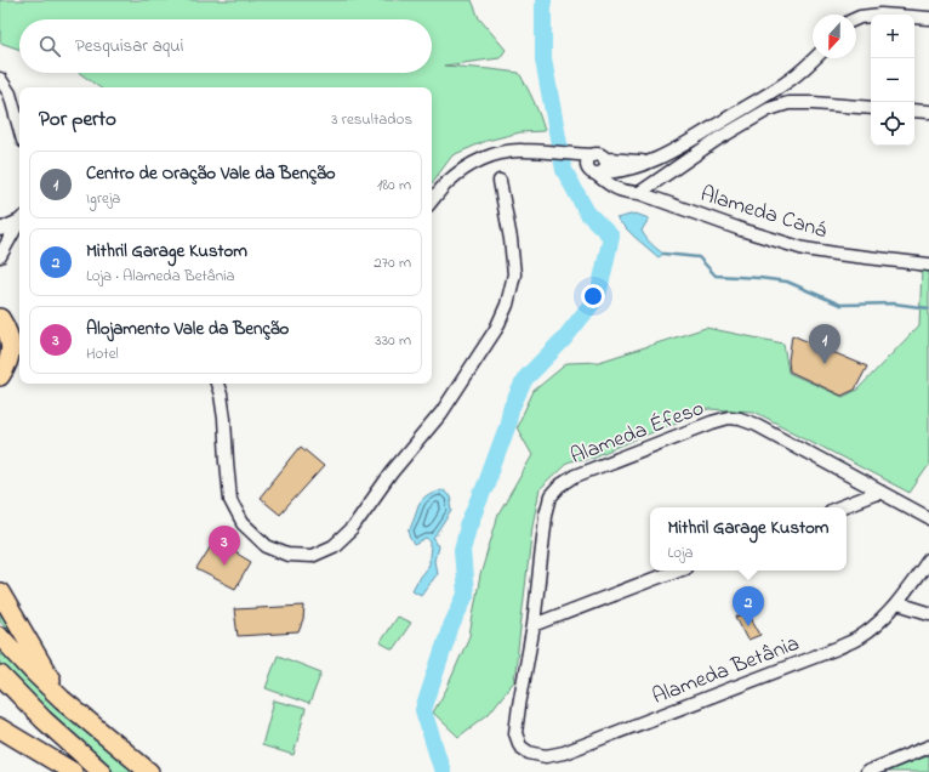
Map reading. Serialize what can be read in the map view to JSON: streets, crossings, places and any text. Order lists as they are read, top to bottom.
{
  "streets": {
    "street": ["Alameda Caná", "Alameda Éfeso", "Alameda Betânia"]
  },
  "crossings": [
    ["Alameda Éfeso", "Alameda Betânia"]
  ],
  "north": "bottom",
  "page": {
    "map_buttons": ["+", "−"],
    "search": "Pesquisar aqui",
    "heading": ["Por perto", "3 resultados"],
    "list": [
      {
        "mark": "1",
        "name": "Centro de Oração Vale da Benção",
        "note": "Igreja",
        "value": "180 m"
      },
      {
        "mark": "2",
        "name": "Mithril Garage Kustom",
        "note": "Loja · Alameda Betânia",
        "value": "270 m"
      },
      {
        "mark": "3",
        "name": "Alojamento Vale da Benção",
        "note": "Hotel",
        "value": "330 m"
      }
    ],
    "pins": ["1", "3", "2"],
    "popup": ["Mithril Garage Kustom", "Loja"]
  }
}
